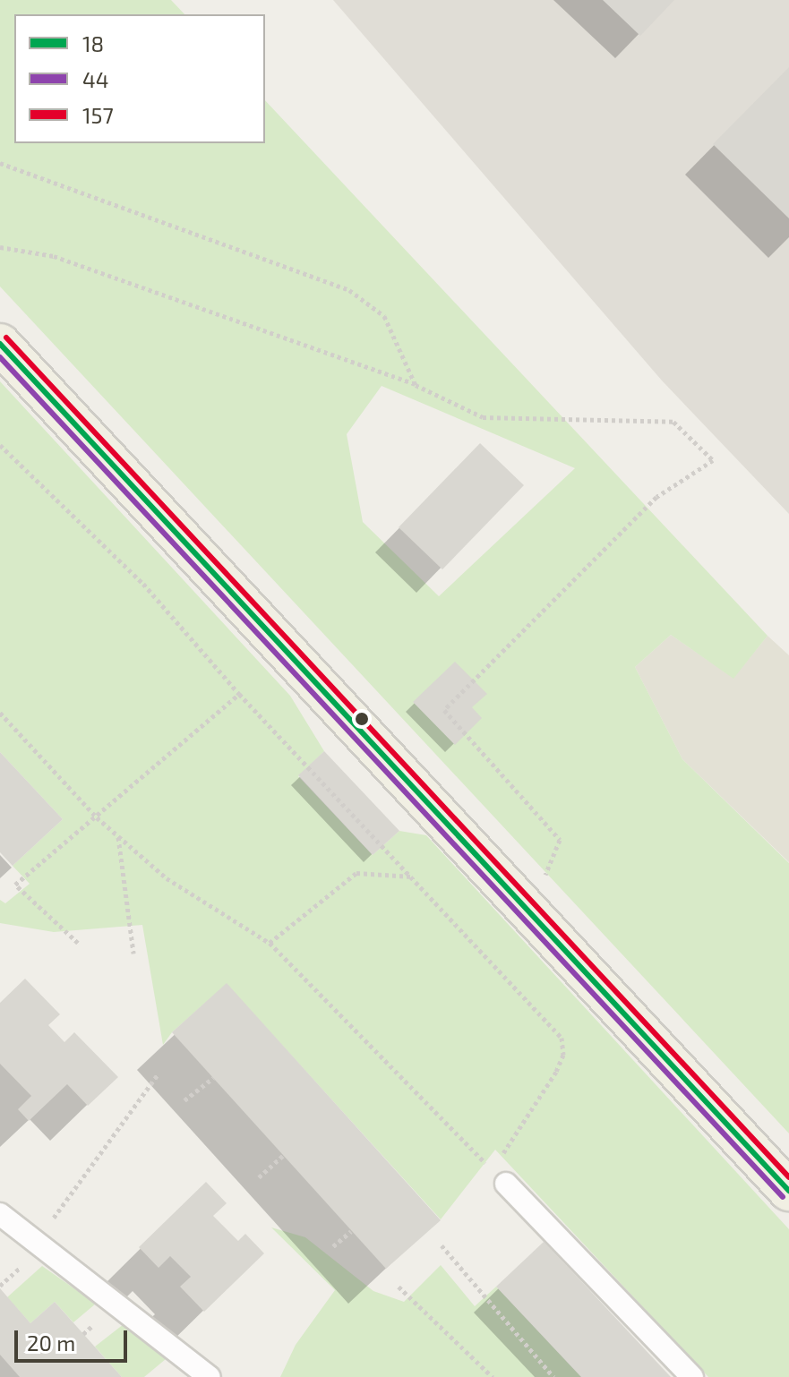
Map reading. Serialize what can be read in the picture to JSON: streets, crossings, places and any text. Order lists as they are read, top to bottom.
{
  "lines": ["transit line 157", "transit line 18", "transit line 44"],
  "legend": ["18", "44", "157"],
  "scale_bar": "20 m"
}
